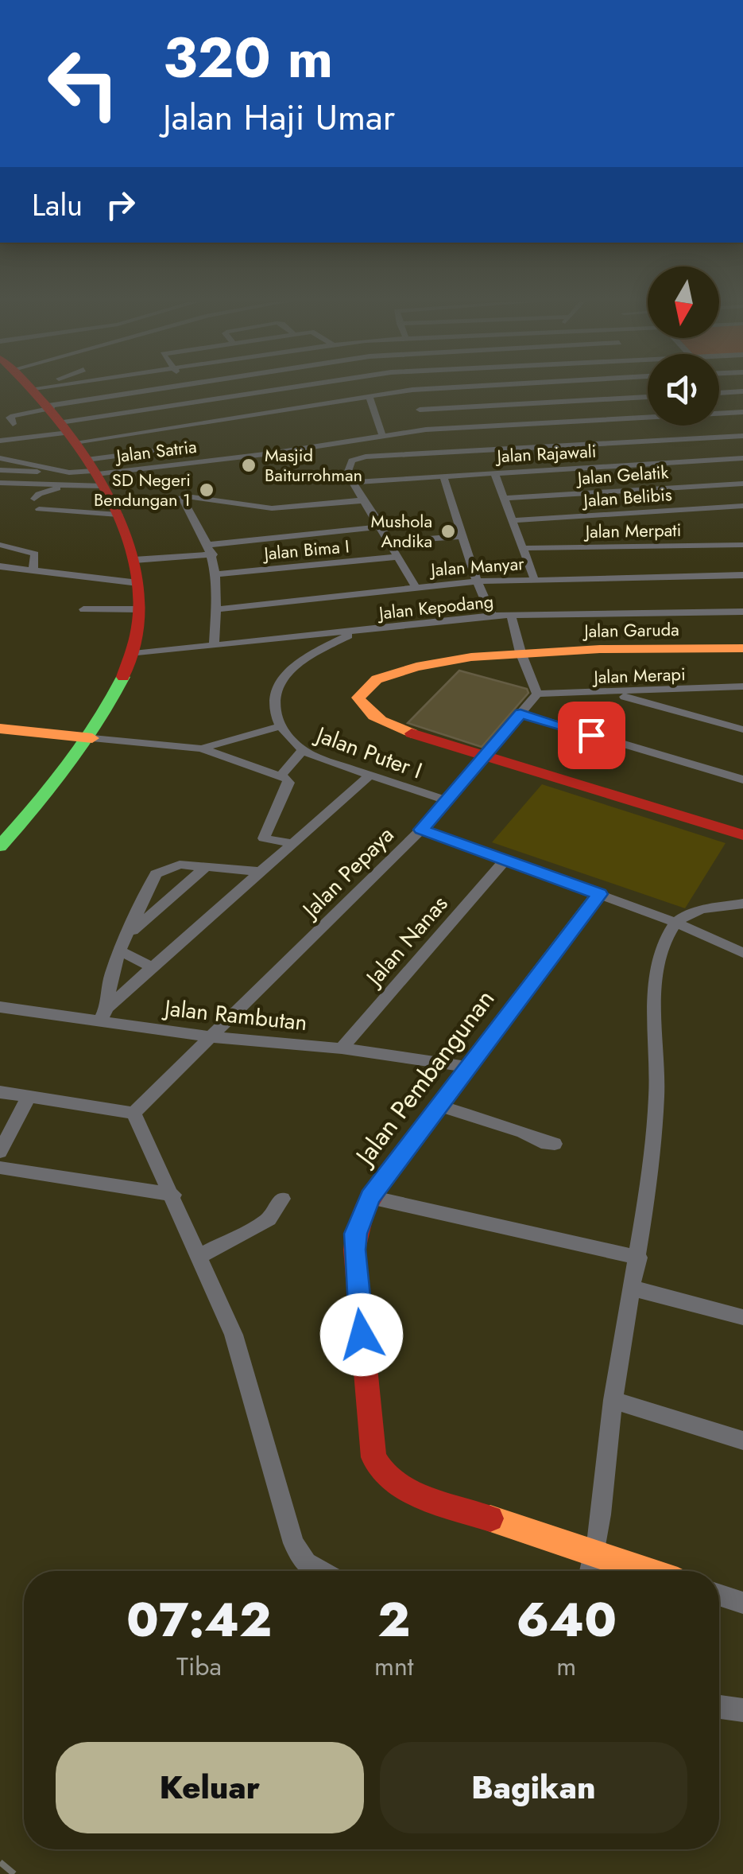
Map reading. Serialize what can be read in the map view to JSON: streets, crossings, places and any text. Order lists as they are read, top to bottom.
{
  "streets": {
    "street": [
      "Jalan Satria",
      "Jalan Rajawali",
      "Jalan Gelatik",
      "Jalan Belibis",
      "Jalan Merpati",
      "Jalan Bima I",
      "Jalan Manyar",
      "Jalan Kepodang",
      "Jalan Garuda",
      "Jalan Merapi",
      "Jalan Puter I",
      "Jalan Pepaya",
      "Jalan Nanas",
      "Jalan Rambutan",
      "Jalan Pembangunan"
    ]
  },
  "crossings": [
    ["Jalan Garuda", "Jalan Pepaya"],
    ["Jalan Merapi", "Jalan Pepaya"],
    ["Jalan Puter I", "Jalan Pepaya"],
    ["Jalan Pepaya", "Jalan Rambutan"],
    ["Jalan Nanas", "Jalan Rambutan"],
    ["Jalan Rambutan", "Jalan Pembangunan"]
  ],
  "places": ["Masjid Baiturrohman", "SD Negeri Bendungan 1", "Mushola Andika"],
  "north": "bottom",
  "page": {
    "turn": ["320 m", "Jalan Haji Umar"],
    "then": "Lalu",
    "eta": [
      "07:42",
      "Tiba",
      "2",
      "mnt",
      "640",
      "m"
    ],
    "buttons": ["Keluar", "Bagikan"]
  }
}
